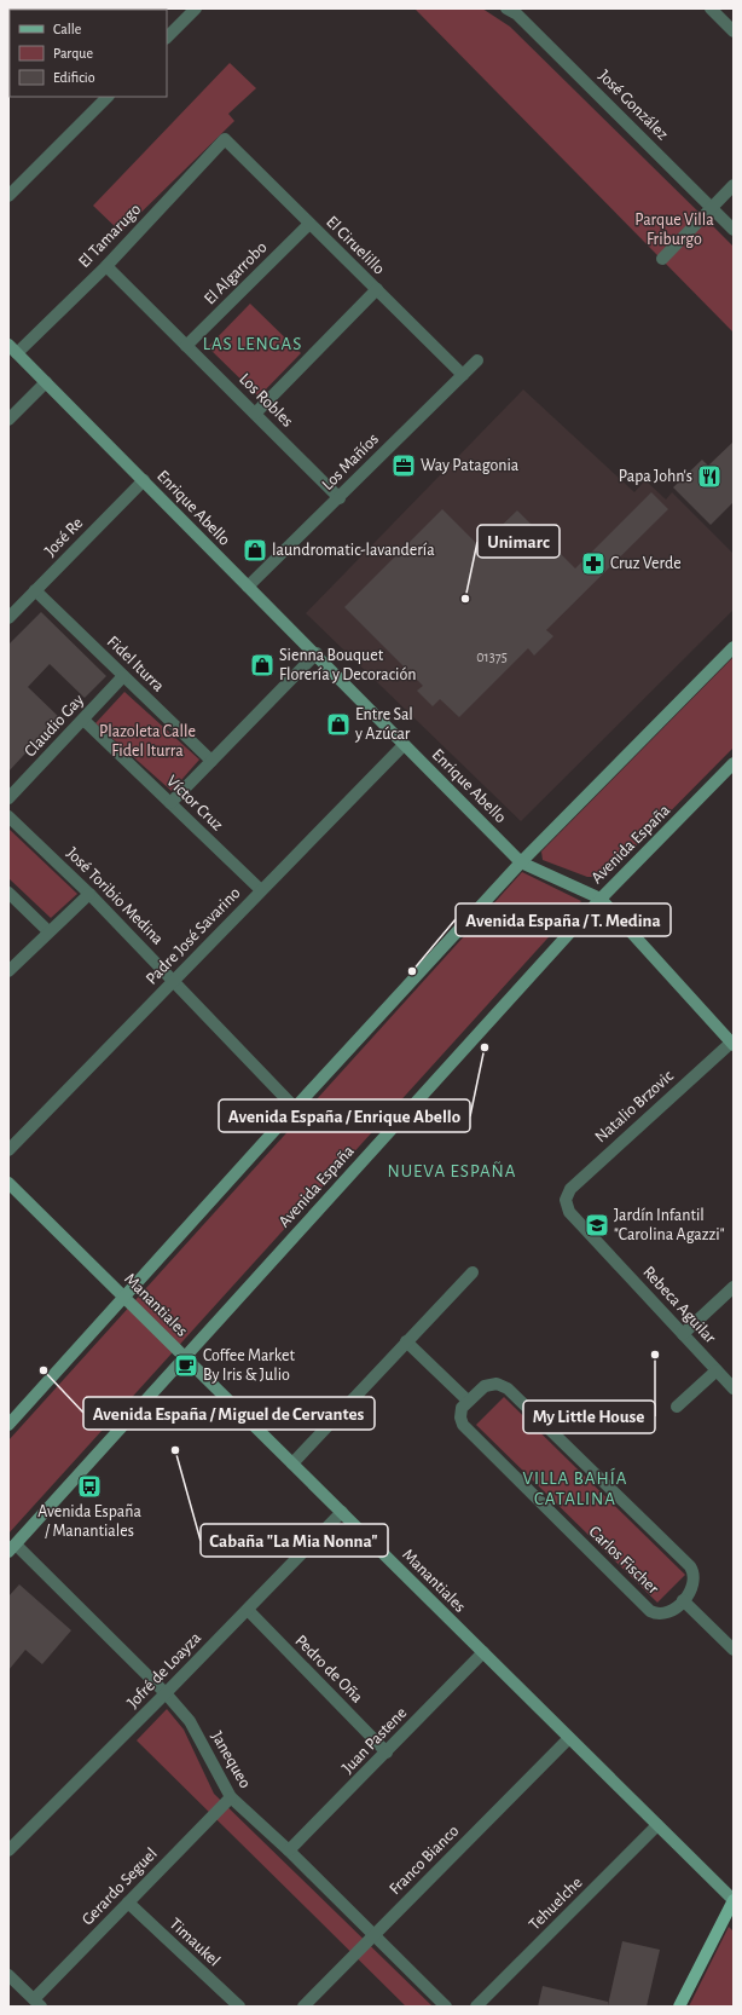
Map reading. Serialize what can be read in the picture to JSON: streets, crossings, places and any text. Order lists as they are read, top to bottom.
{
  "streets": {
    "main road": ["Enrique Abello", "Avenida España", "Manantiales"],
    "street": [
      "José González",
      "El Tamarugo",
      "El Ciruelillo",
      "El Algarrobo",
      "Los Robles",
      "Los Mañíos",
      "José Re",
      "Fidel Iturra",
      "Claudio Gay",
      "Víctor Cruz",
      "José Toribio Medina",
      "Padre José Savarino",
      "Natalio Brzovic",
      "Rebeca Aguilar",
      "Carlos Fischer",
      "Pedro de Oña",
      "Jofré de Loayza",
      "Juan Pastene",
      "Janequeo",
      "Franco Bianco",
      "Gerardo Seguel",
      "Tehuelche",
      "Timaukel"
    ]
  },
  "crossings": [
    ["El Tamarugo", "El Ciruelillo"],
    ["El Tamarugo", "Los Robles"],
    ["El Tamarugo", "Enrique Abello"],
    ["El Ciruelillo", "El Algarrobo"],
    ["El Ciruelillo", "Los Mañíos"],
    ["El Algarrobo", "Los Robles"],
    ["Los Robles", "Los Mañíos"],
    ["Los Mañíos", "Enrique Abello"],
    ["Enrique Abello", "José Re"],
    ["Enrique Abello", "Avenida España"],
    ["Enrique Abello", "Padre José Savarino"],
    ["Enrique Abello", "Natalio Brzovic"],
    ["José Re", "Fidel Iturra"],
    ["Fidel Iturra", "Claudio Gay"],
    ["Claudio Gay", "Víctor Cruz"],
    ["Víctor Cruz", "Padre José Savarino"],
    ["Avenida España", "Manantiales"],
    ["Avenida España", "Janequeo"],
    ["José Toribio Medina", "Padre José Savarino"],
    ["Natalio Brzovic", "Rebeca Aguilar"],
    ["Manantiales", "Jofré de Loayza"],
    ["Manantiales", "Juan Pastene"],
    ["Manantiales", "Franco Bianco"],
    ["Manantiales", "Tehuelche"],
    ["Pedro de Oña", "Jofré de Loayza"],
    ["Pedro de Oña", "Juan Pastene"],
    ["Jofré de Loayza", "Janequeo"],
    ["Juan Pastene", "Janequeo"],
    ["Janequeo", "Franco Bianco"],
    ["Janequeo", "Gerardo Seguel"],
    ["Gerardo Seguel", "Timaukel"]
  ],
  "districts": ["LAS LENGAS", "NUEVA ESPAÑA", "VILLA BAHÍA CATALINA"],
  "parks": ["Parque Villa Friburgo", "Plazoleta Calle Fidel Iturra"],
  "places": {
    "office": ["Way Patagonia"],
    "restaurant": ["Papa John's"],
    "shop": ["laundromatic-lavandería", "Sienna Bouquet Florería y Decoración", "Entre Sal y Azúcar"],
    "pharmacy": ["Cruz Verde"],
    "other": [
      "Unimarc",
      "Avenida España / T. Medina",
      "Avenida España / Enrique Abello",
      "My Little House",
      "Avenida España / Miguel de Cervantes",
      "Cabaña \"La Mia Nonna\""
    ],
    "school or university": ["Jardín Infantil \"Carolina Agazzi\""],
    "cafe": ["Coffee Market By Iris & Julio"],
    "bus stop": ["Avenida España / Manantiales"]
  },
  "house_numbers": ["01375"],
  "legend": ["Calle", "Parque", "Edificio"]
}
